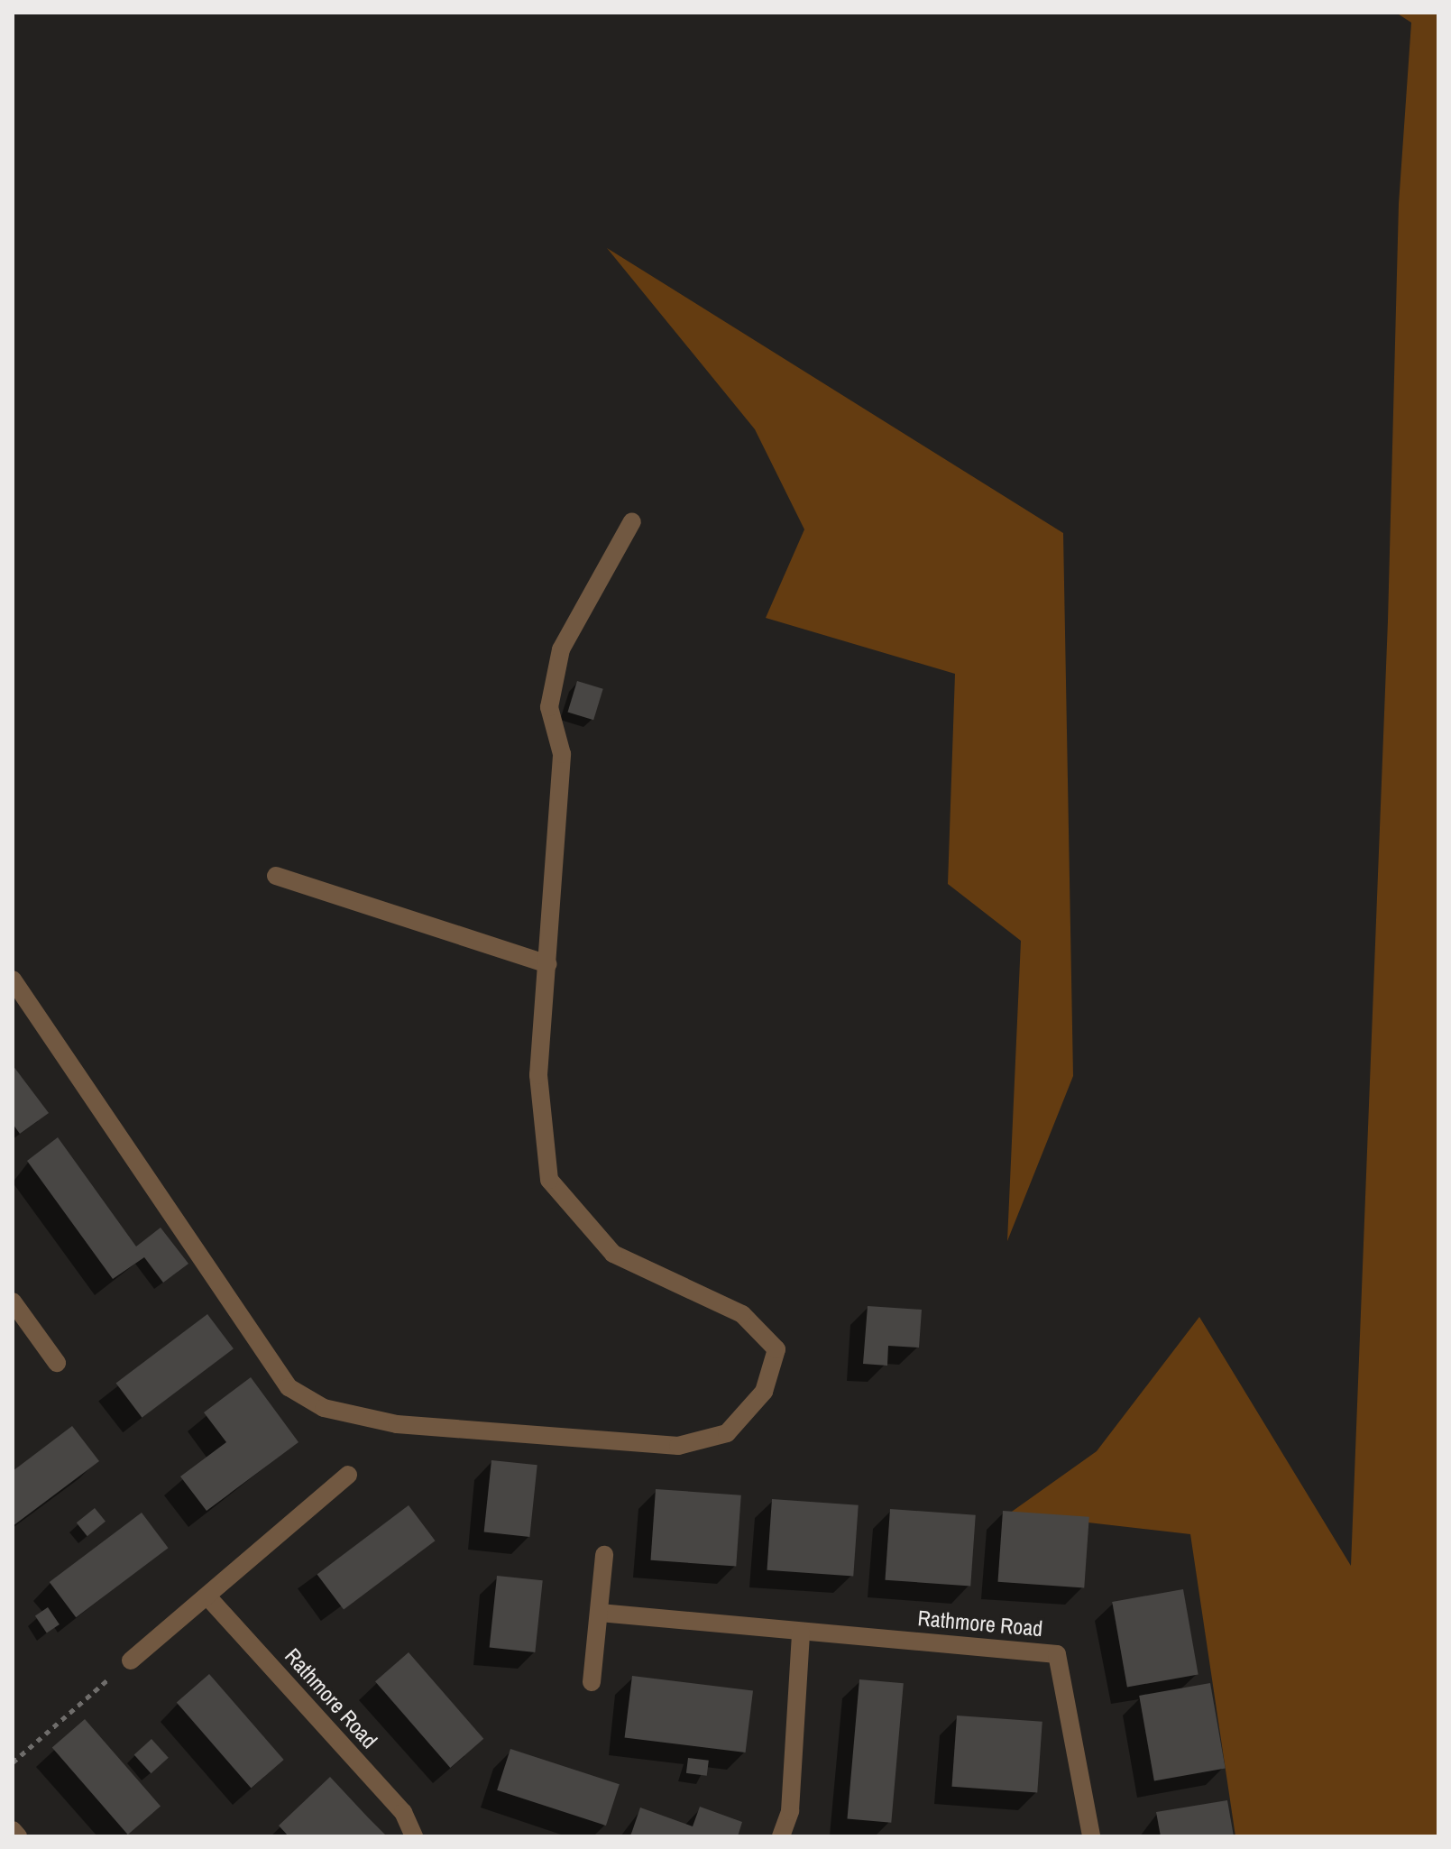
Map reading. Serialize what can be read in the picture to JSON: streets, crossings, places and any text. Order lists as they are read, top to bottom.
{
  "streets": {
    "street": ["Rathmore Road"]
  }
}
